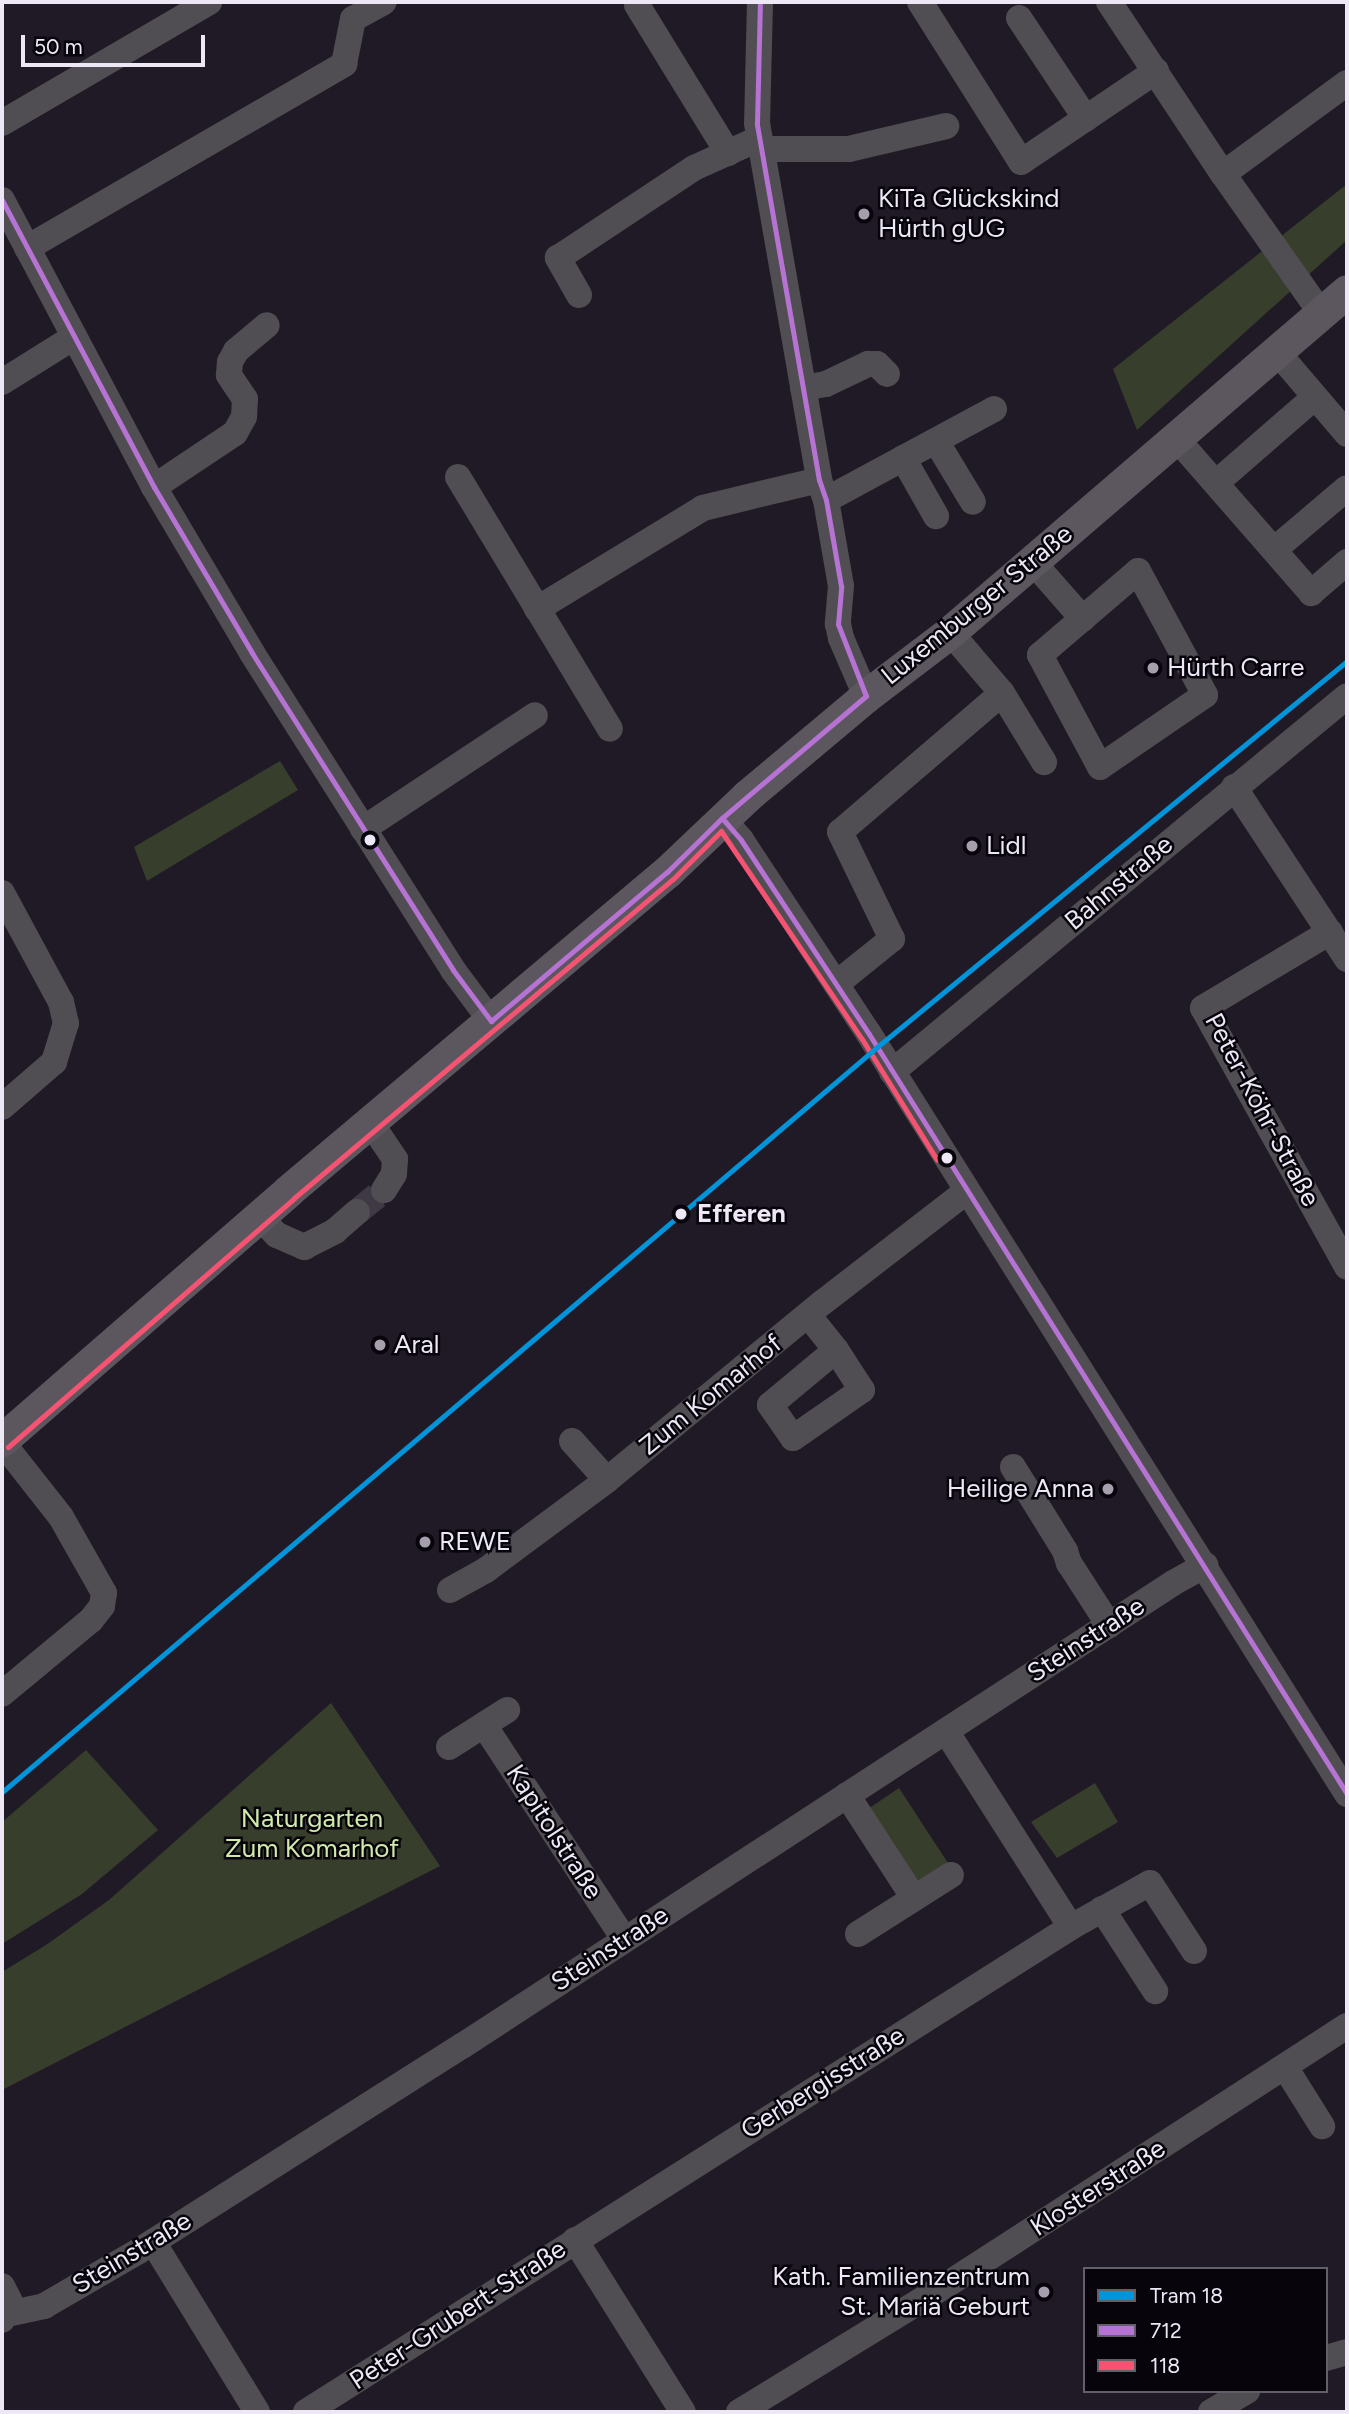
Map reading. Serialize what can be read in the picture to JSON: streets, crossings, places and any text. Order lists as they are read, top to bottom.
{
  "streets": {
    "main road": ["Luxemburger Straße"],
    "street": [
      "Bahnstraße",
      "Peter-Köhr-Straße",
      "Zum Komarhof",
      "Steinstraße",
      "Kapitolstraße",
      "Gerbergisstraße",
      "Klosterstraße",
      "Peter-Grubert-Straße"
    ]
  },
  "crossings": [
    ["Steinstraße", "Kapitolstraße"],
    ["Gerbergisstraße", "Peter-Grubert-Straße"]
  ],
  "parks": ["Naturgarten Zum Komarhof"],
  "places": [
    "KiTa Glückskind Hürth gUG",
    "Hürth Carre",
    "Lidl",
    "Efferen",
    "Aral",
    "Heilige Anna",
    "REWE",
    "Kath. Familienzentrum St. Mariä Geburt"
  ],
  "lines": ["transit line 712", "tram line 18", "transit line 118"],
  "legend": ["Tram 18", "712", "118"],
  "scale_bar": "50 m"
}
